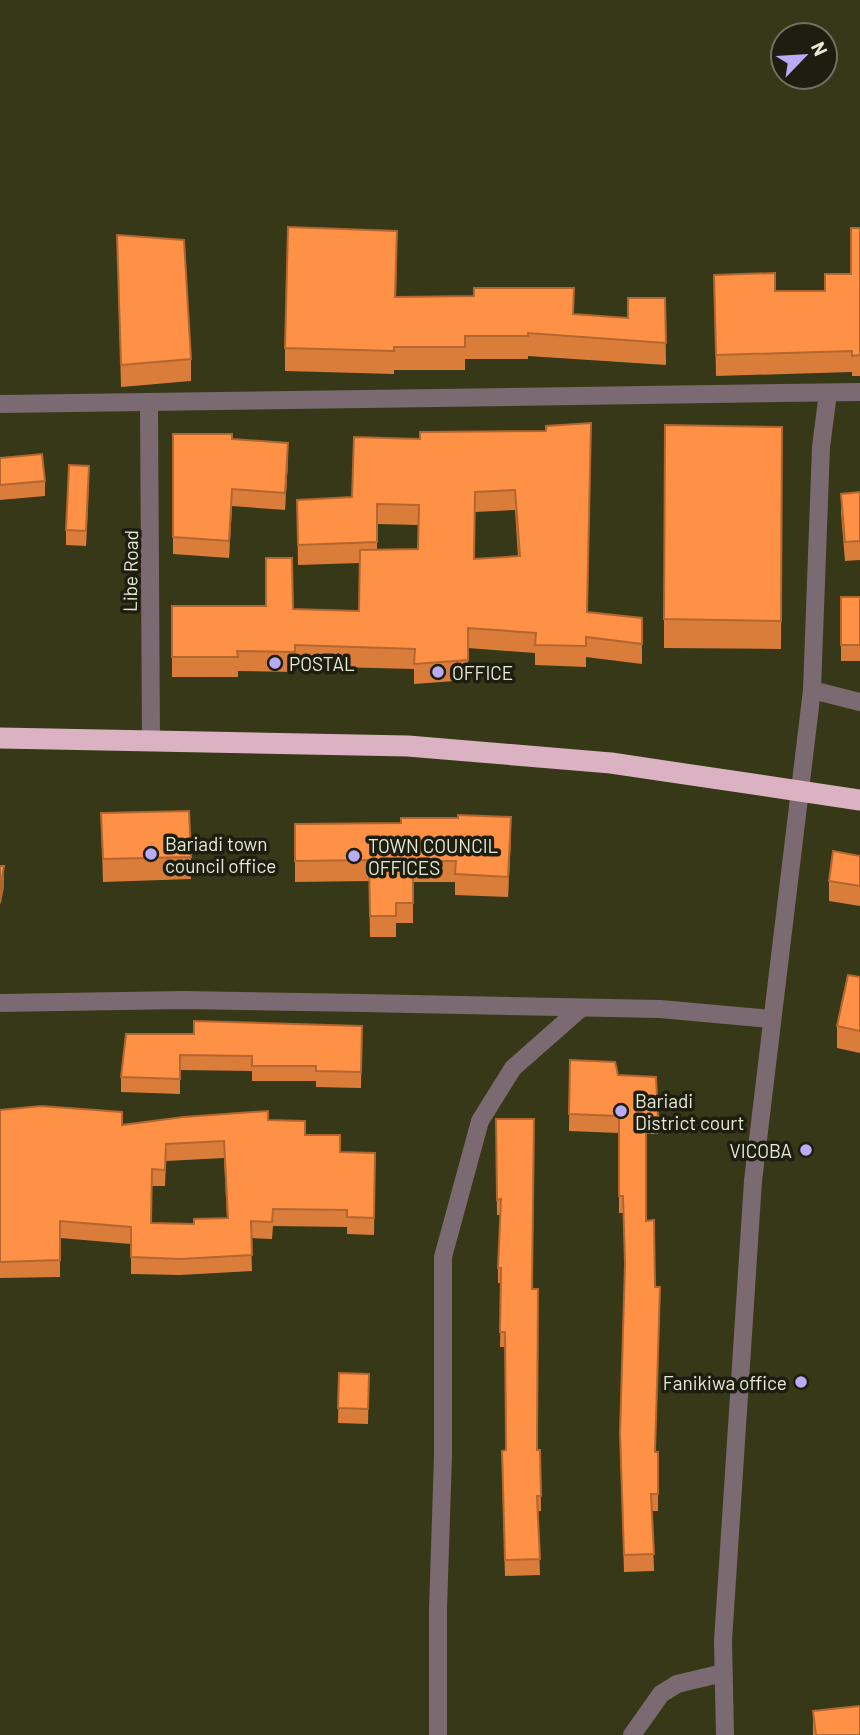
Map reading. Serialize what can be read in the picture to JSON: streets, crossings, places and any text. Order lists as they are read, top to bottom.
{
  "streets": {
    "street": ["Libe Road"]
  },
  "places": [
    "POSTAL",
    "OFFICE",
    "Bariadi town council office",
    "TOWN COUNCIL OFFICES",
    "Bariadi District court",
    "VICOBA",
    "Fanikiwa office"
  ],
  "north": "top right"
}
